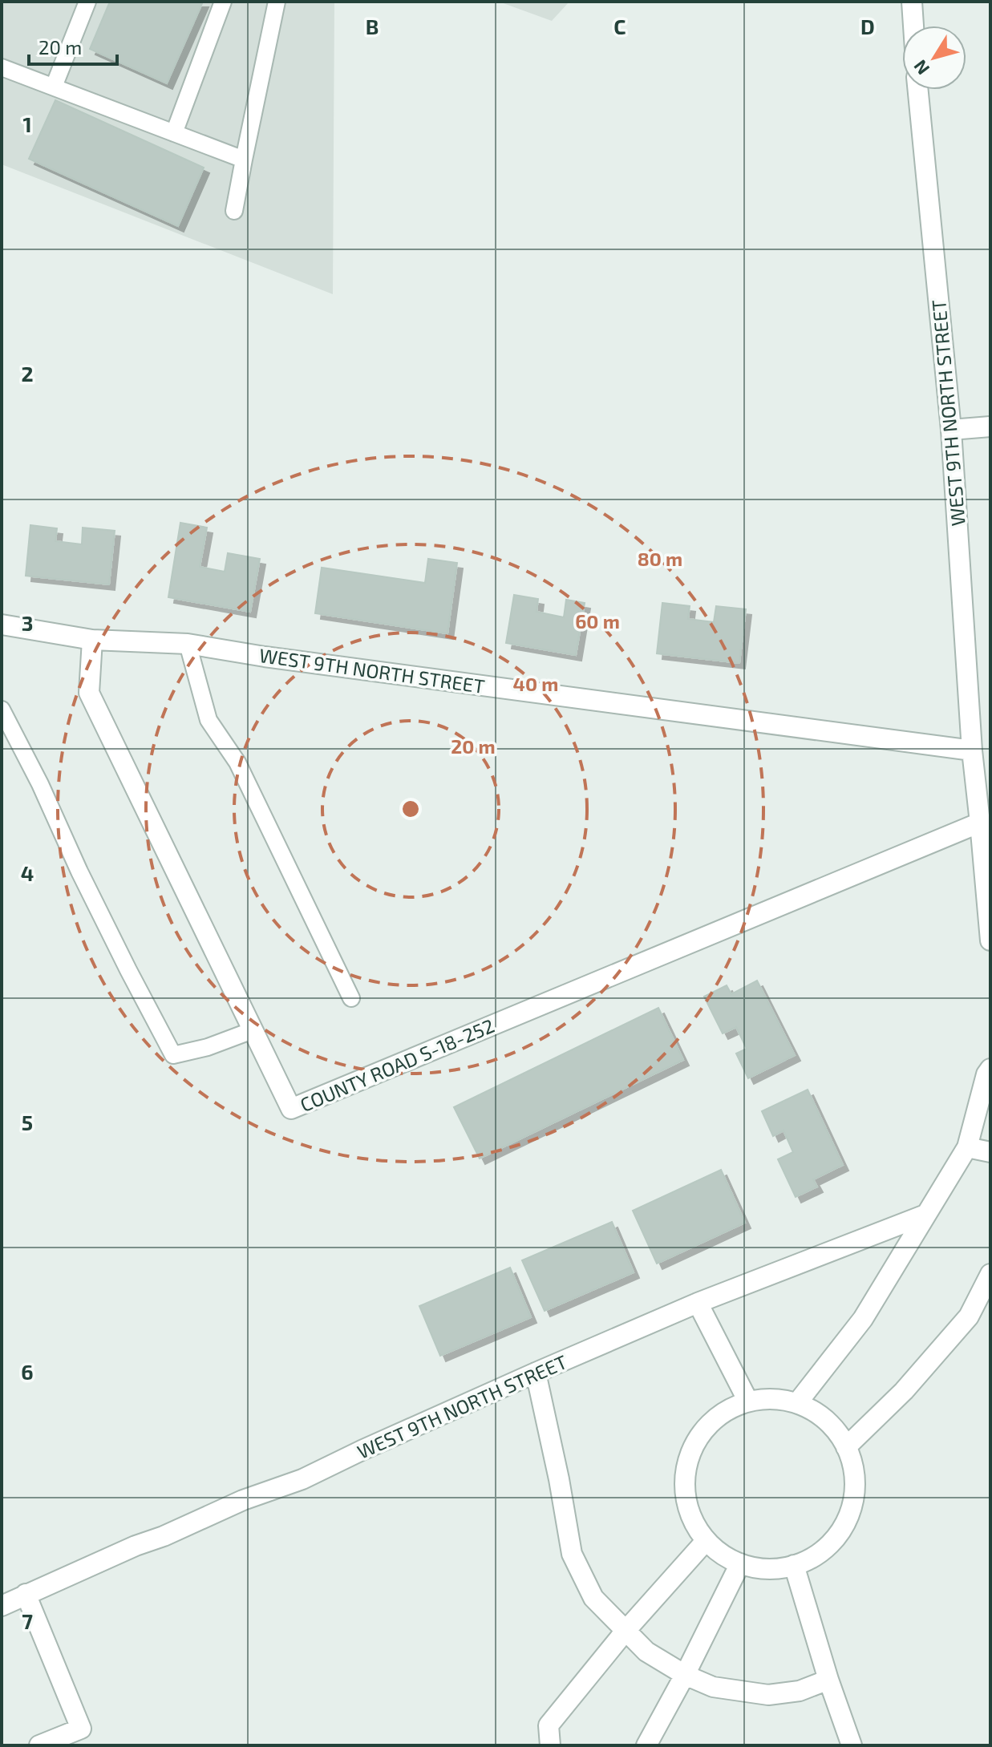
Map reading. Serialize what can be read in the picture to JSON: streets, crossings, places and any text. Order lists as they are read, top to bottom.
{
  "streets": {
    "street": ["WEST 9TH NORTH STREET", "COUNTY ROAD S-18-252"]
  },
  "crossings": [
    ["WEST 9TH NORTH STREET", "COUNTY ROAD S-18-252"]
  ],
  "scale_bar": "20 m",
  "north": "bottom left",
  "grid": {
    "columns": ["B", "C", "D"],
    "rows": [
      "1",
      "2",
      "3",
      "4",
      "5",
      "6",
      "7"
    ]
  },
  "rings": [
    "80 m",
    "60 m",
    "40 m",
    "20 m"
  ]
}
